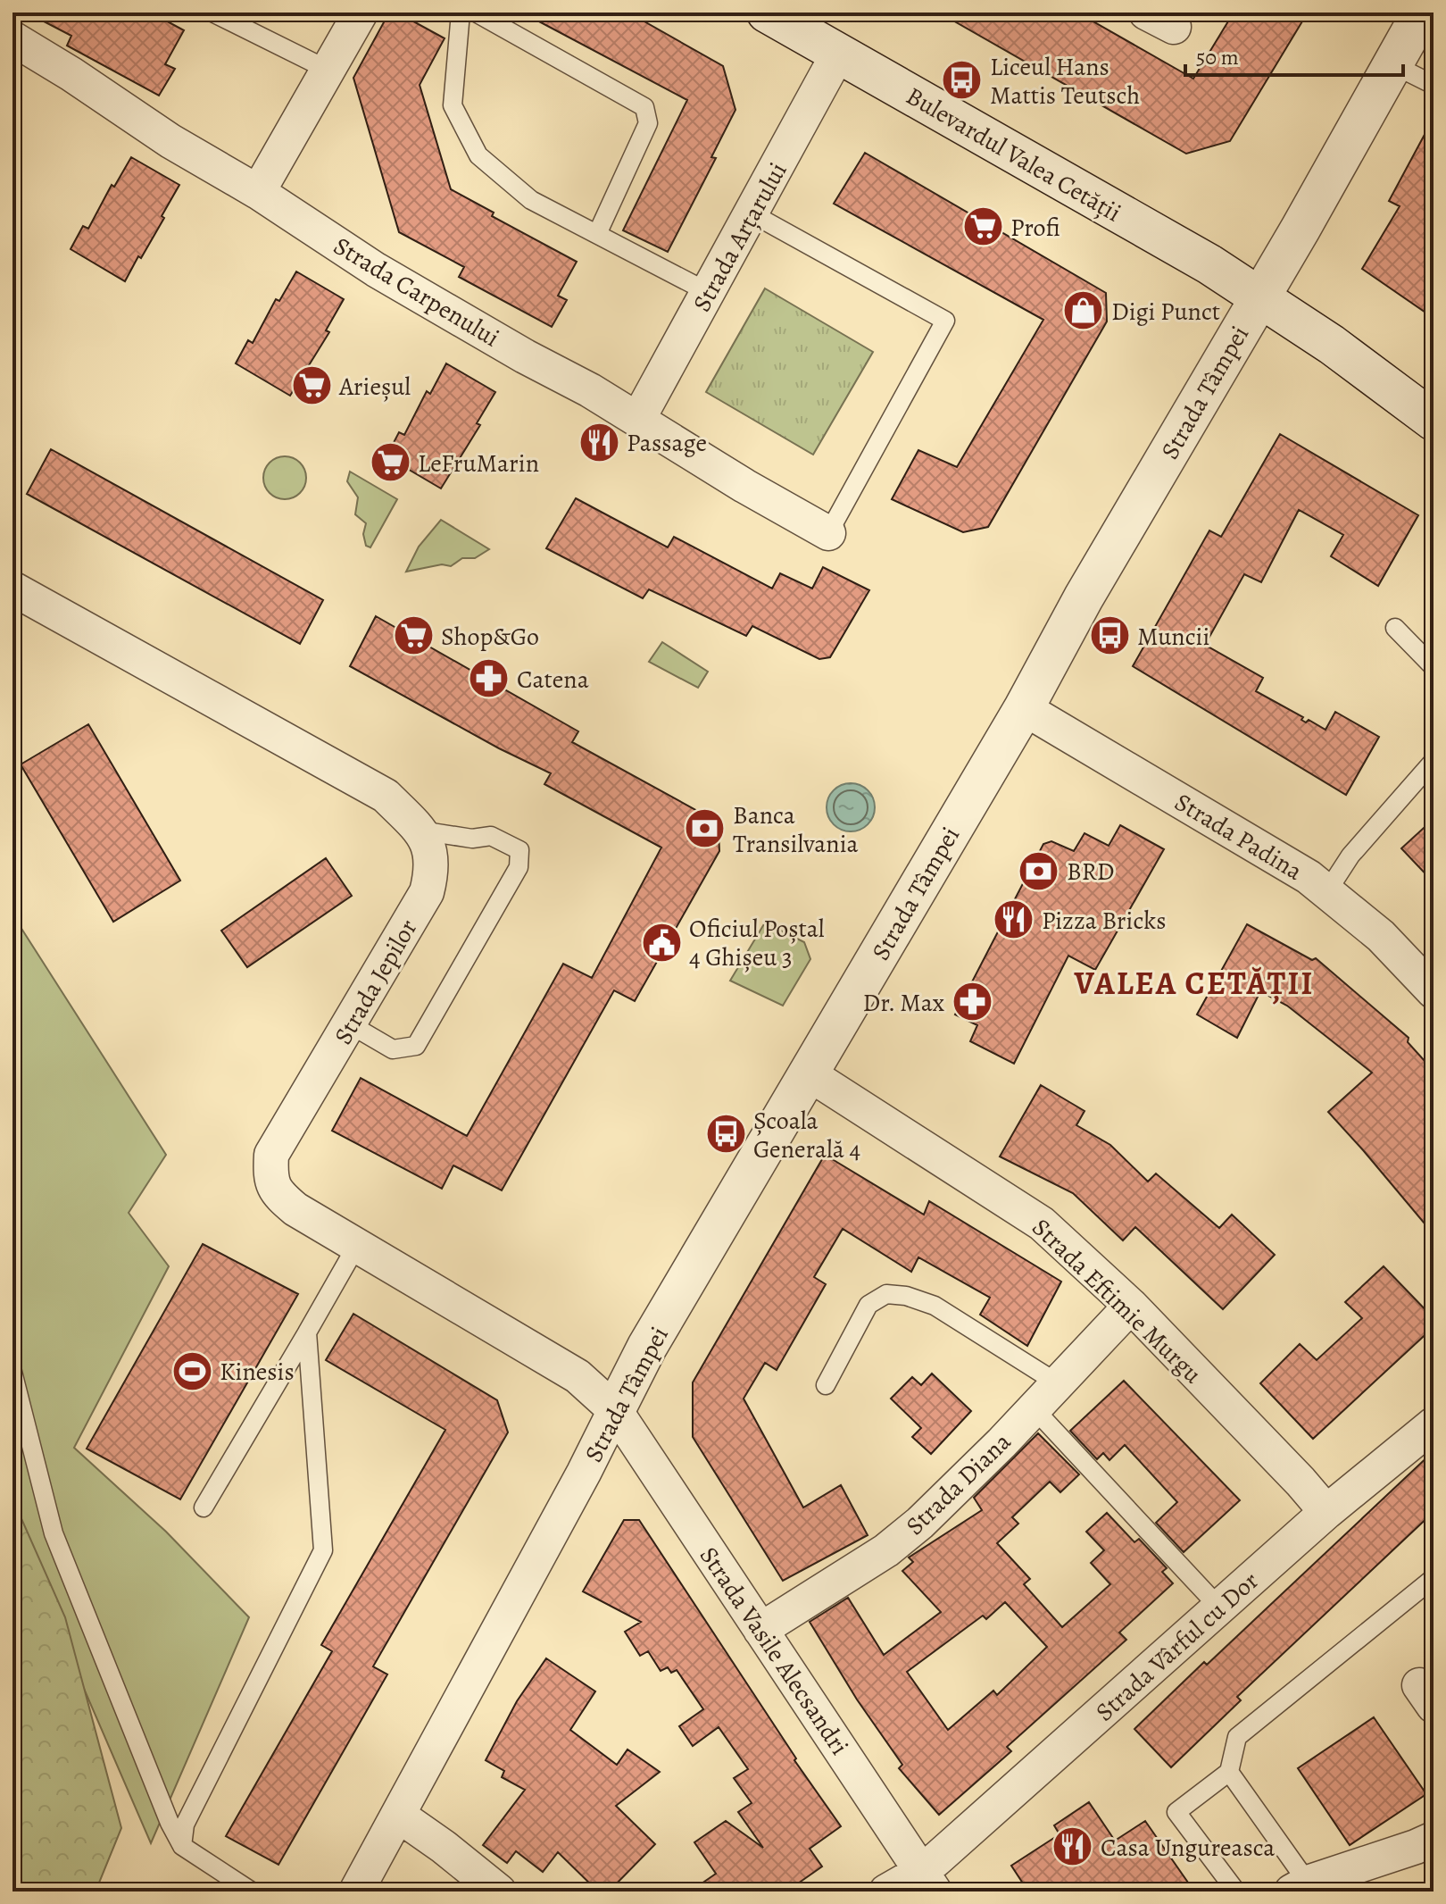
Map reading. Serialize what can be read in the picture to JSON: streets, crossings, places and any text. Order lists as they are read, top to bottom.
{
  "streets": {
    "street": [
      "Bulevardul Valea Cetății",
      "Strada Arțarului",
      "Strada Carpenului",
      "Strada Tâmpei",
      "Strada Padina",
      "Strada Jepilor",
      "Strada Eftimie Murgu",
      "Strada Diana",
      "Strada Vârful cu Dor",
      "Strada Vasile Alecsandri"
    ]
  },
  "crossings": [
    ["Bulevardul Valea Cetății", "Strada Arțarului"],
    ["Bulevardul Valea Cetății", "Strada Tâmpei"],
    ["Strada Arțarului", "Strada Carpenului"],
    ["Strada Tâmpei", "Strada Padina"],
    ["Strada Tâmpei", "Strada Jepilor"],
    ["Strada Tâmpei", "Strada Eftimie Murgu"],
    ["Strada Tâmpei", "Strada Vasile Alecsandri"],
    ["Strada Jepilor", "Strada Vasile Alecsandri"],
    ["Strada Eftimie Murgu", "Strada Diana"],
    ["Strada Eftimie Murgu", "Strada Vârful cu Dor"],
    ["Strada Diana", "Strada Vasile Alecsandri"],
    ["Strada Vârful cu Dor", "Strada Vasile Alecsandri"]
  ],
  "districts": ["VALEA CETĂȚII"],
  "places": {
    "bus stop": ["Liceul Hans Mattis Teutsch", "Muncii", "Școala Generală 4"],
    "supermarket": [
      "Profi",
      "Arieșul",
      "LeFruMarin",
      "Shop&Go"
    ],
    "shop": ["Digi Punct"],
    "restaurant": ["Passage", "Pizza Bricks", "Casa Ungureasca"],
    "pharmacy": ["Catena", "Dr. Max"],
    "bank": ["Banca Transilvania", "BRD"],
    "public building": ["Oficiul Poștal 4 Ghișeu 3"],
    "sports": ["Kinesis"]
  },
  "scale_bar": "50 m"
}
